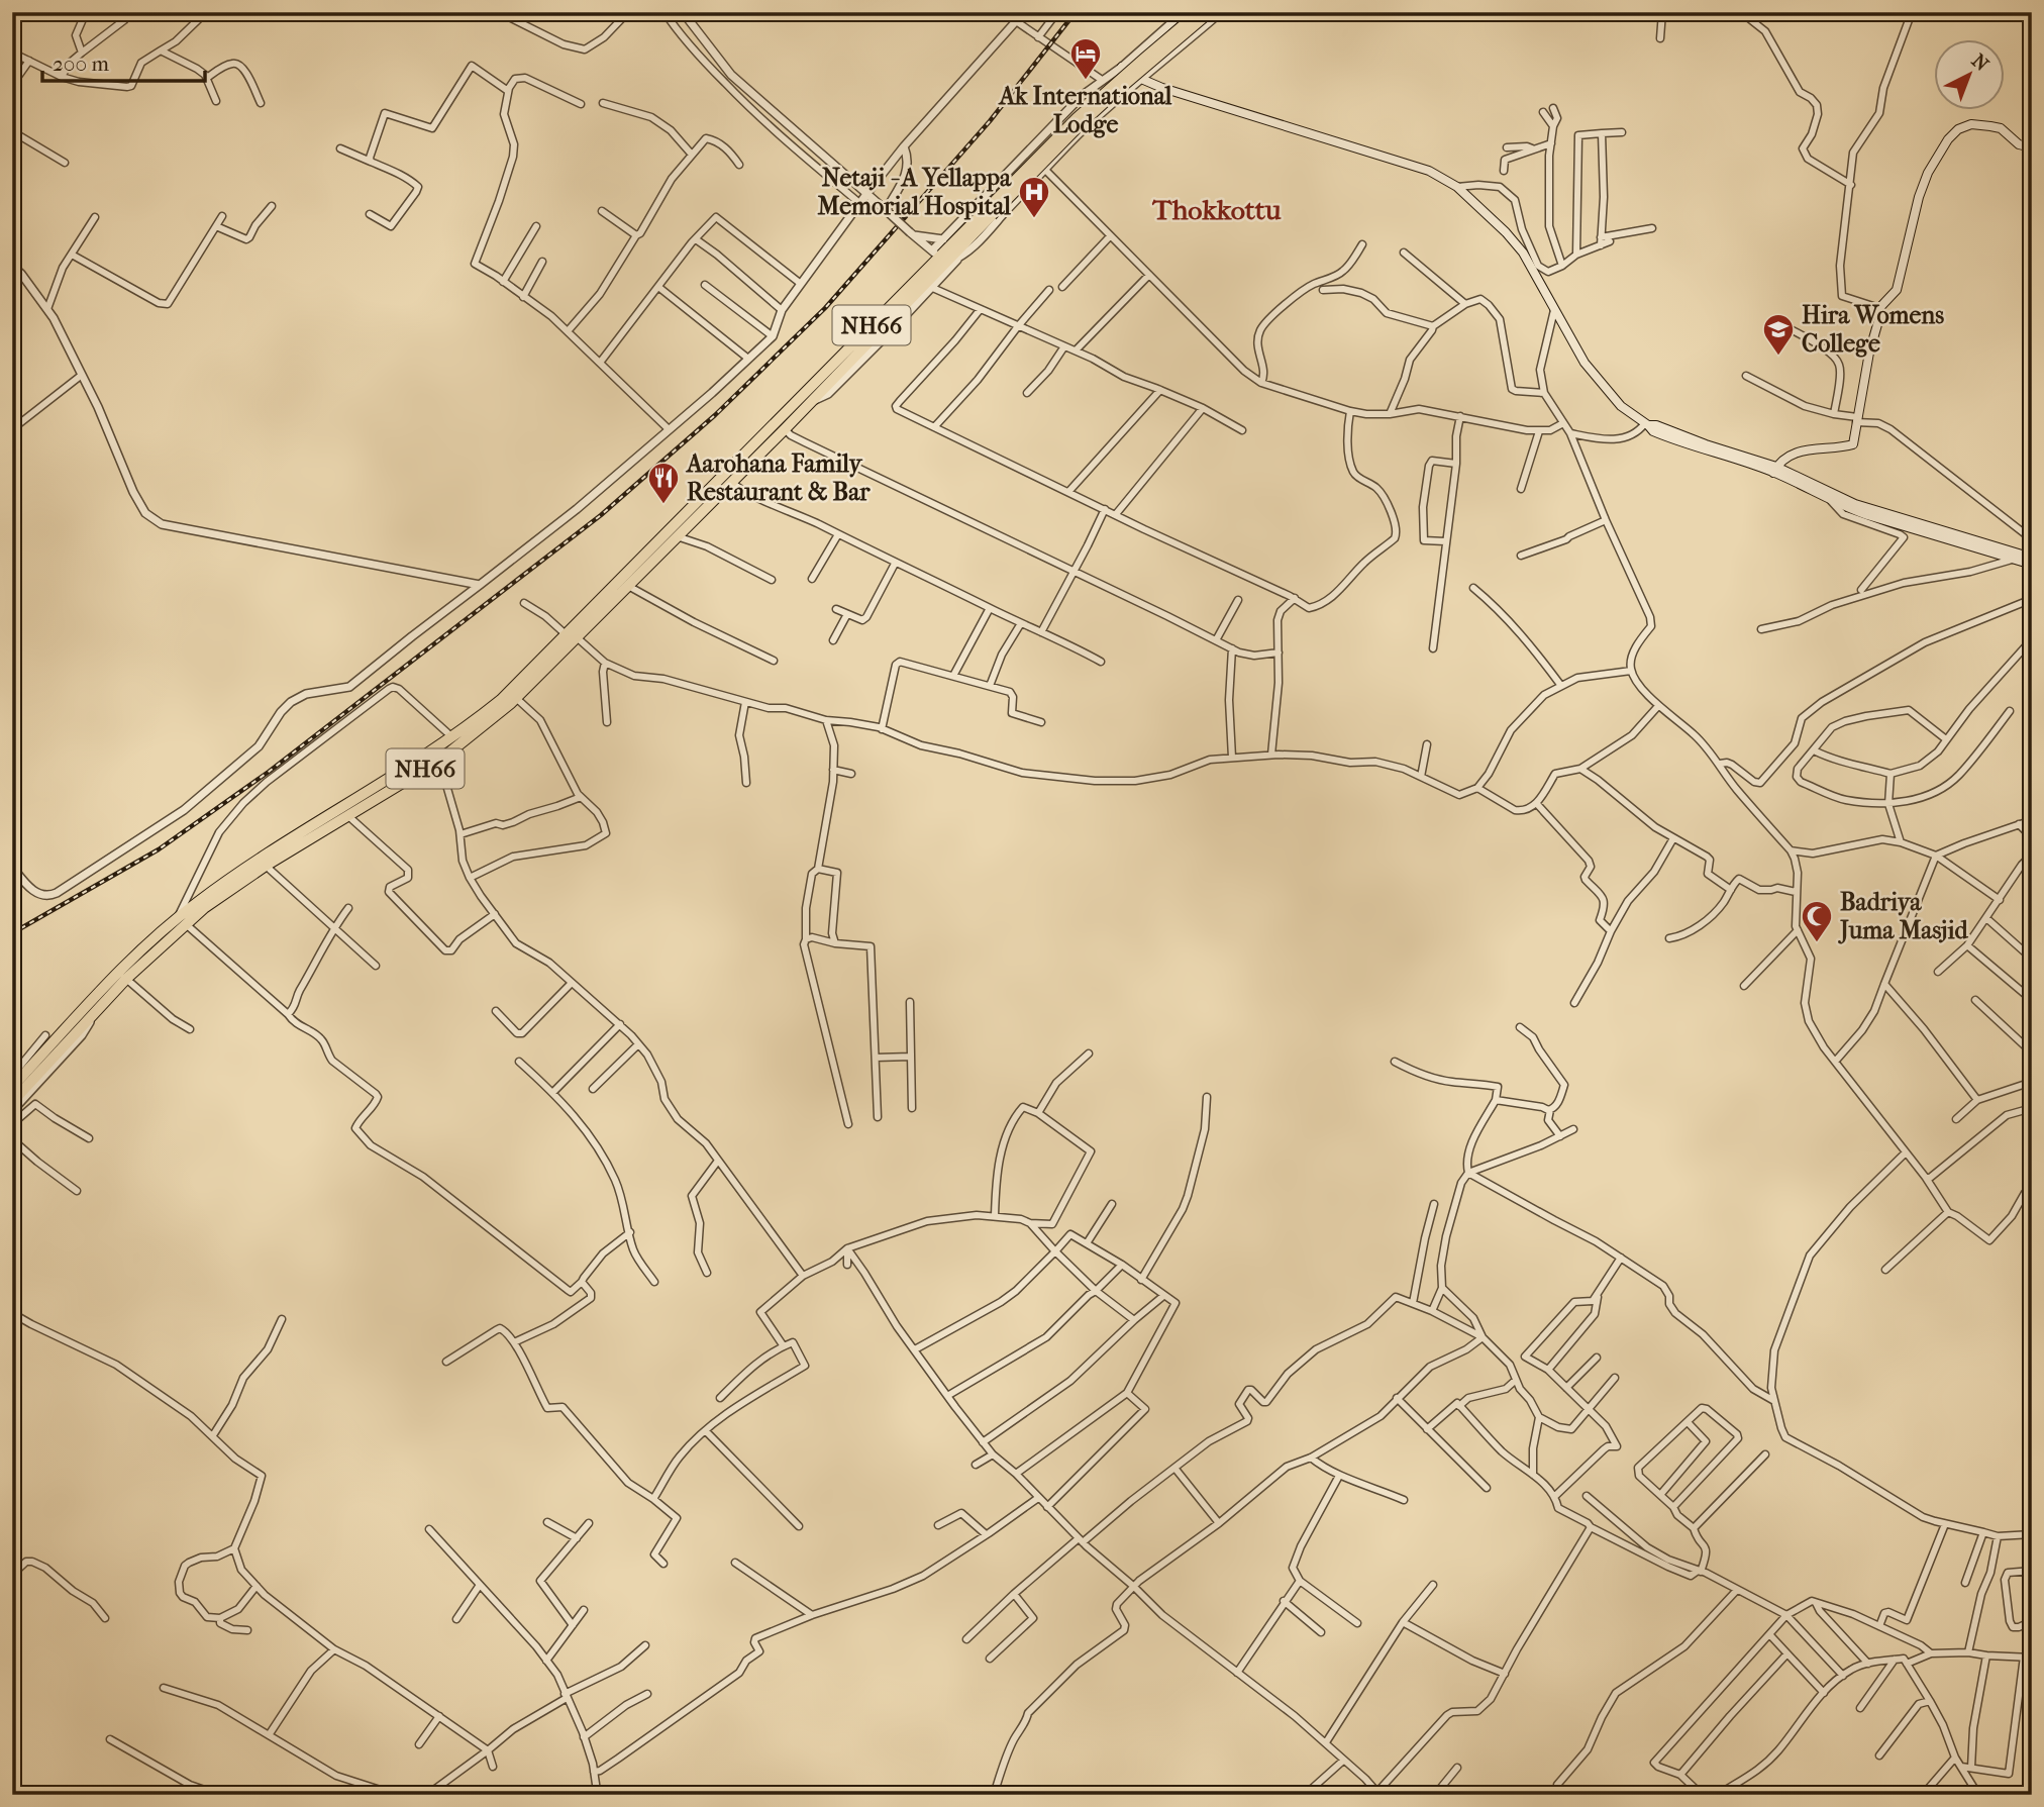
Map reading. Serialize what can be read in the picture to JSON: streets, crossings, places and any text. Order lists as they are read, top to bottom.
{
  "streets": {
    "highway": ["NH66"]
  },
  "districts": ["Thokkottu"],
  "places": {
    "hotel": ["Ak International Lodge"],
    "hospital": ["Netaji - A Yellappa Memorial Hospital"],
    "school or university": ["Hira Womens College"],
    "restaurant": ["Aarohana Family Restaurant & Bar"],
    "mosque": ["Badriya Juma Masjid"]
  },
  "scale_bar": "200 m",
  "north": "top right"
}
